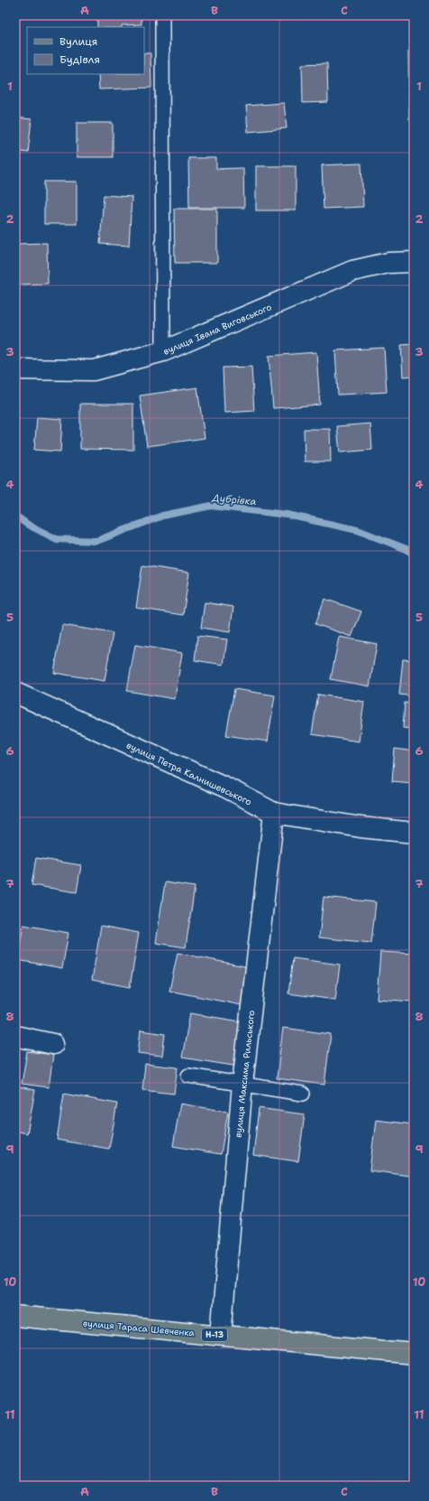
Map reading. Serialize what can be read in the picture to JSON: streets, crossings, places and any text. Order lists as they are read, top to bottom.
{
  "streets": {
    "main road": ["вулиця Тараса Шевченка", "Н-13"],
    "street": ["вулиця Івана Виговського", "вулиця Петра Калнишевського", "вулиця Максима Рильського"]
  },
  "crossings": [
    ["вулиця Петра Калнишевського", "вулиця Максима Рильського"],
    ["вулиця Максима Рильського", "вулиця Тараса Шевченка"]
  ],
  "water": ["Дубрівка"],
  "legend": ["Вулиця", "Будівля"],
  "grid": {
    "columns": ["A", "B", "C"],
    "rows": [
      "1",
      "2",
      "3",
      "4",
      "5",
      "6",
      "7",
      "8",
      "9",
      "10",
      "11"
    ]
  }
}
